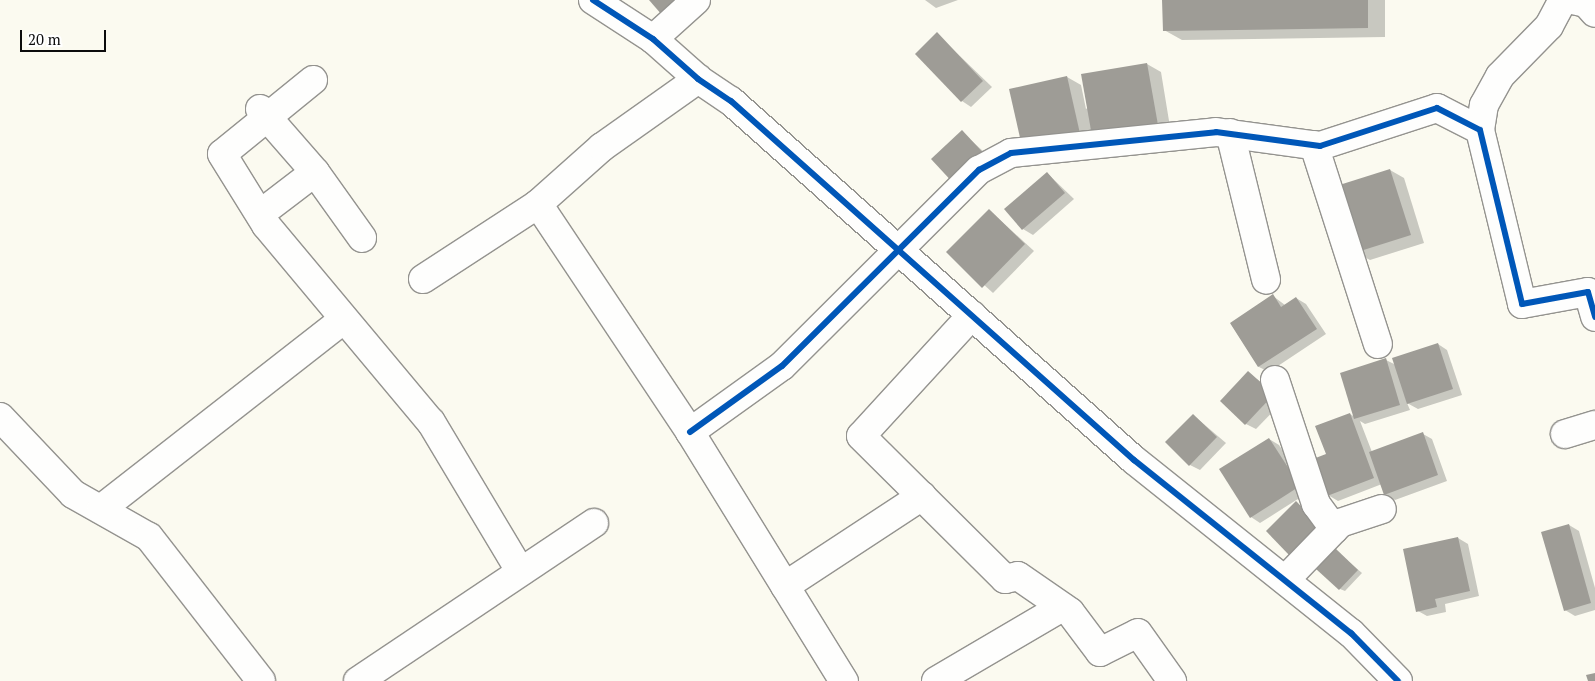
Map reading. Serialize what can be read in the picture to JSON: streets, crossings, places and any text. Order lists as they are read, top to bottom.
{
  "scale_bar": "20 m"
}
